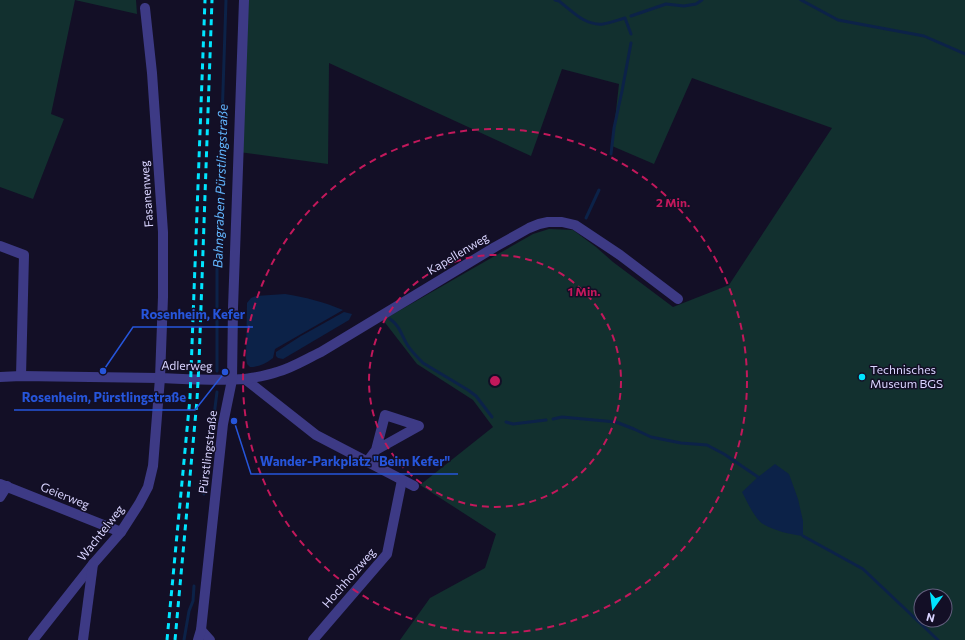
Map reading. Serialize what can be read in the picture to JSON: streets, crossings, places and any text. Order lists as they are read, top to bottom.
{
  "streets": {
    "street": [
      "Fasanenweg",
      "Kapellenweg",
      "Adlerweg",
      "Pürstlingstraße",
      "Geierweg",
      "Wachtelweg",
      "Hochholzweg"
    ]
  },
  "crossings": [
    ["Fasanenweg", "Adlerweg"],
    ["Fasanenweg", "Wachtelweg"],
    ["Kapellenweg", "Adlerweg"],
    ["Adlerweg", "Pürstlingstraße"],
    ["Adlerweg", "Wachtelweg"],
    ["Geierweg", "Wachtelweg"]
  ],
  "water": ["Bahngraben Pürstlingstraße"],
  "places": [
    "Rosenheim, Kefer",
    "Rosenheim, Pürstlingstraße",
    "Technisches Museum BGS",
    "Wander-Parkplatz \"Beim Kefer\""
  ],
  "north": "bottom",
  "rings": ["2 Min.", "1 Min."]
}
